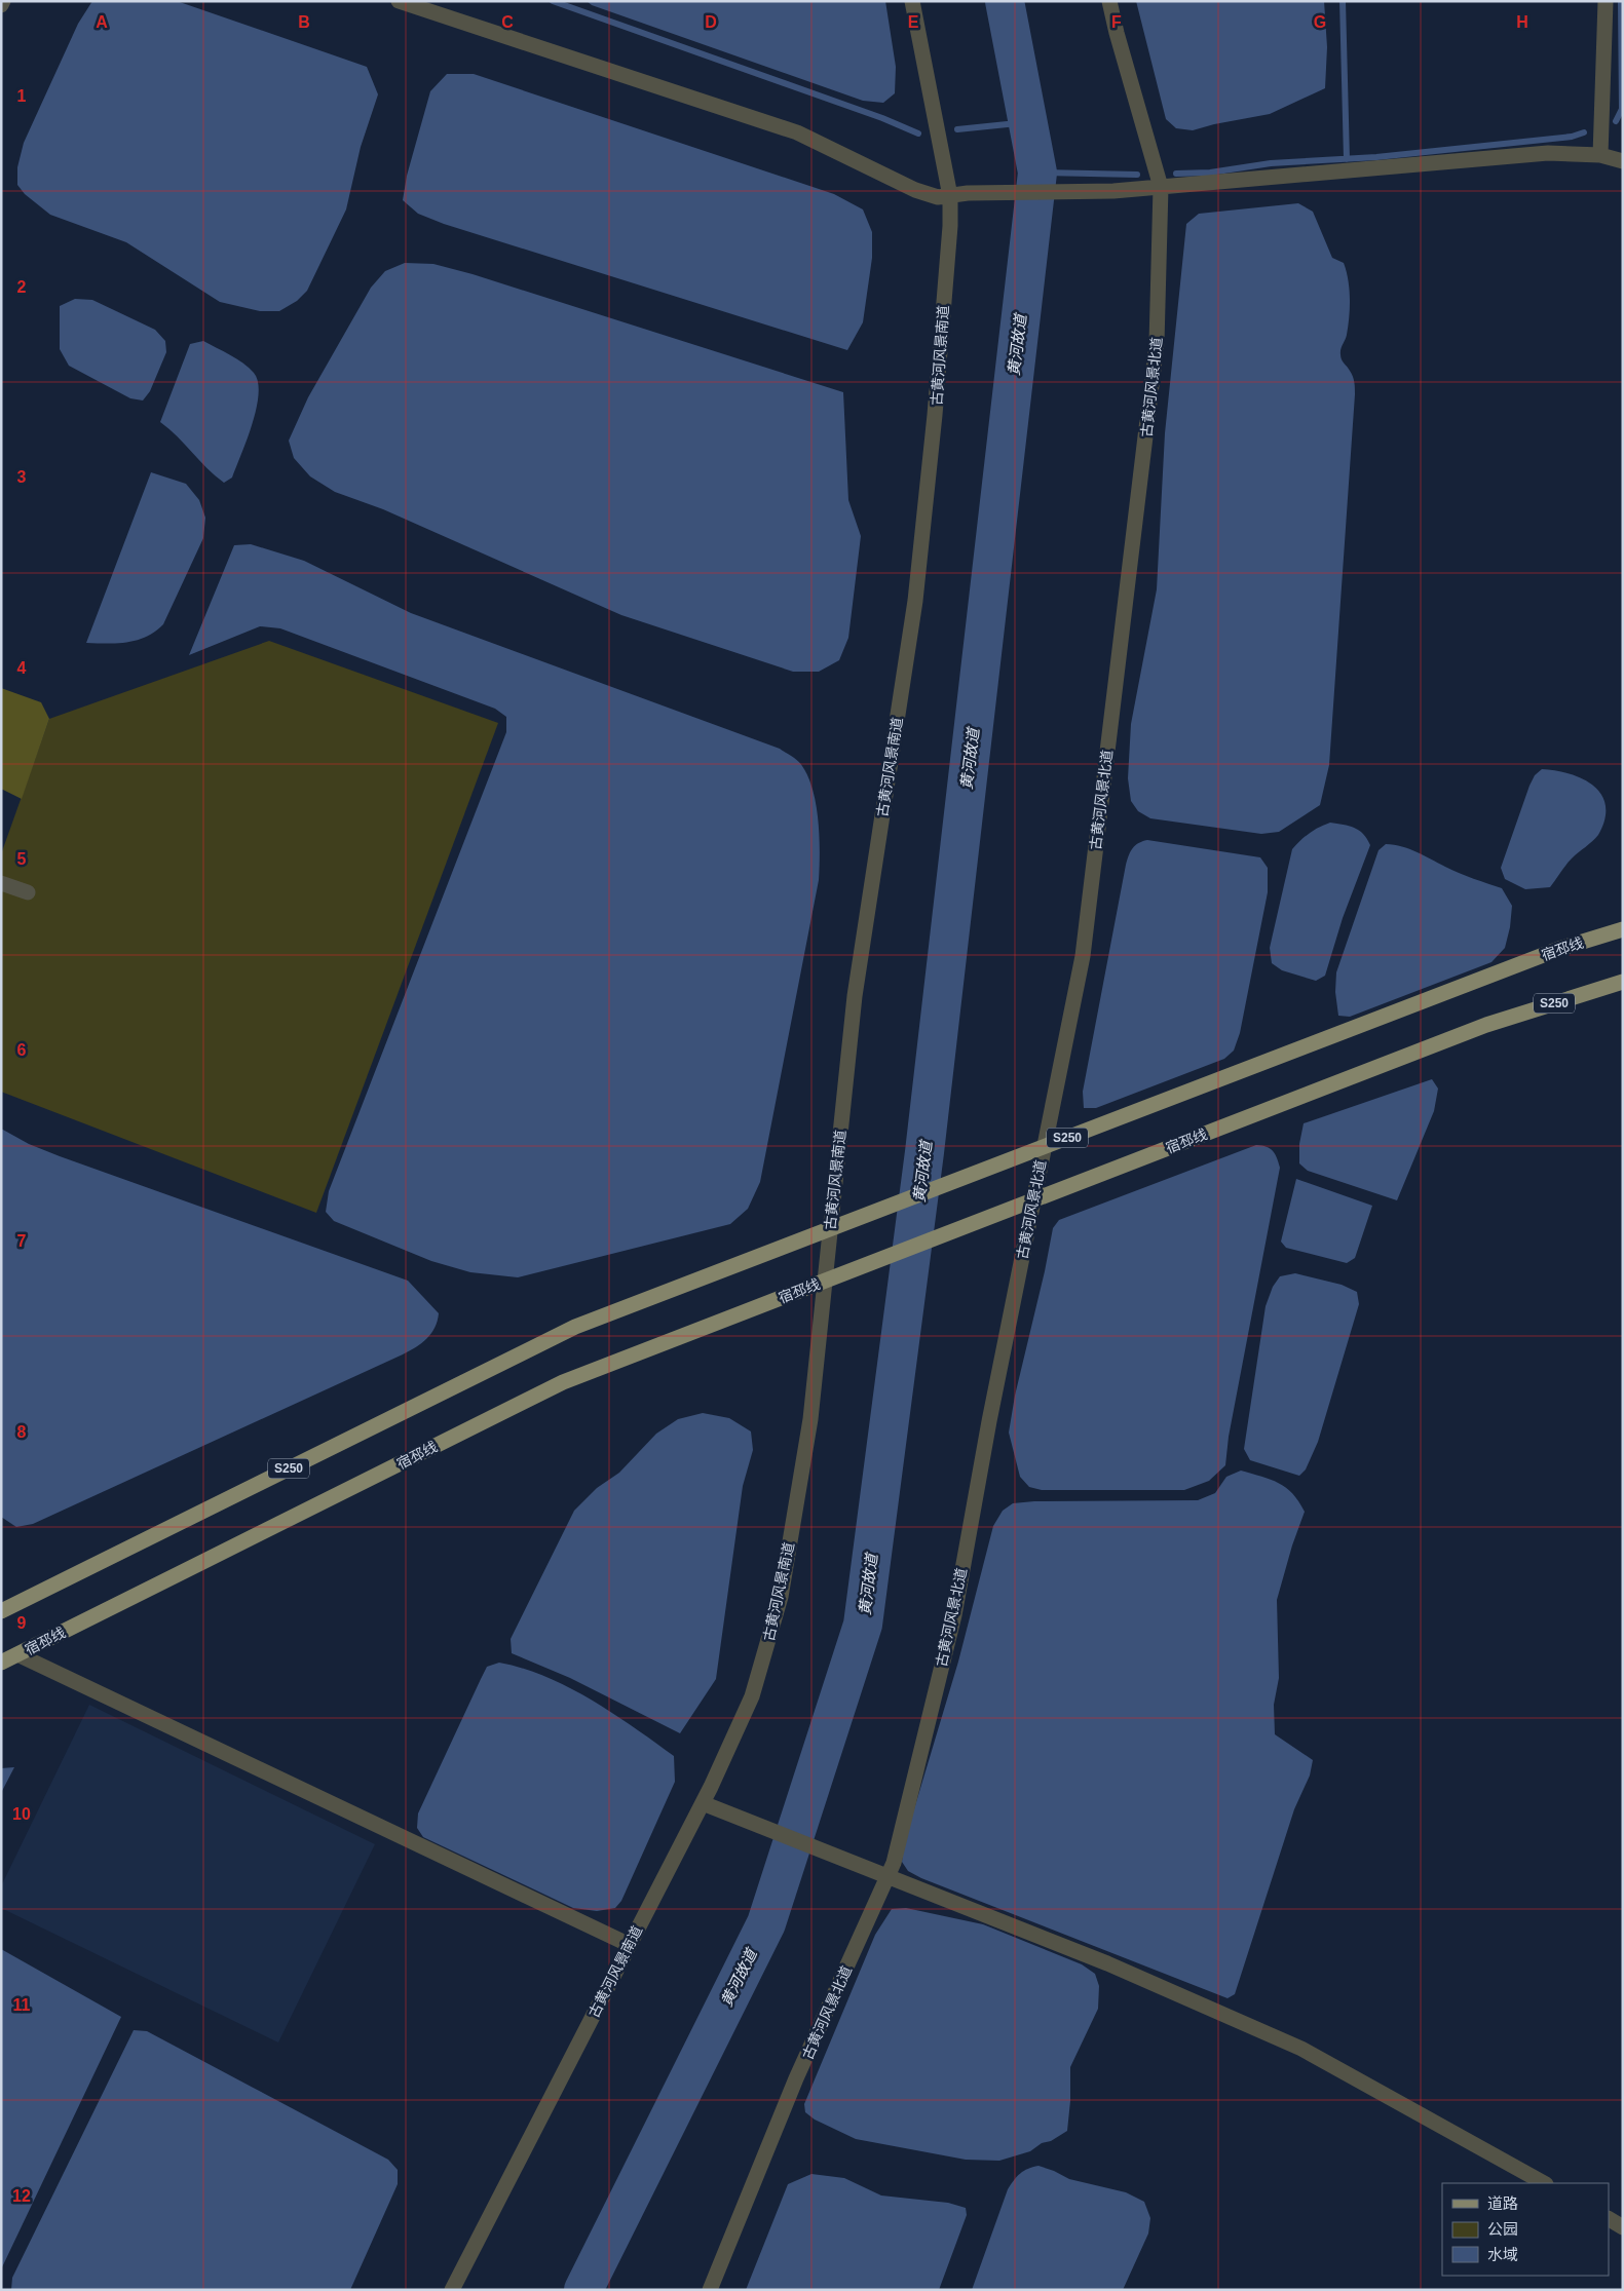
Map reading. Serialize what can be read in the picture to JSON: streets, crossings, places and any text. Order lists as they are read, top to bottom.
{
  "streets": {
    "main road": ["宿邳线", "S250"],
    "street": ["古黄河风景南道", "古黄河风景北道"]
  },
  "water": ["黄河故道"],
  "legend": ["道路", "公园", "水域"],
  "grid": {
    "columns": [
      "A",
      "B",
      "C",
      "D",
      "E",
      "F",
      "G",
      "H"
    ],
    "rows": [
      "1",
      "2",
      "3",
      "4",
      "5",
      "6",
      "7",
      "8",
      "9",
      "10",
      "11",
      "12"
    ]
  }
}
